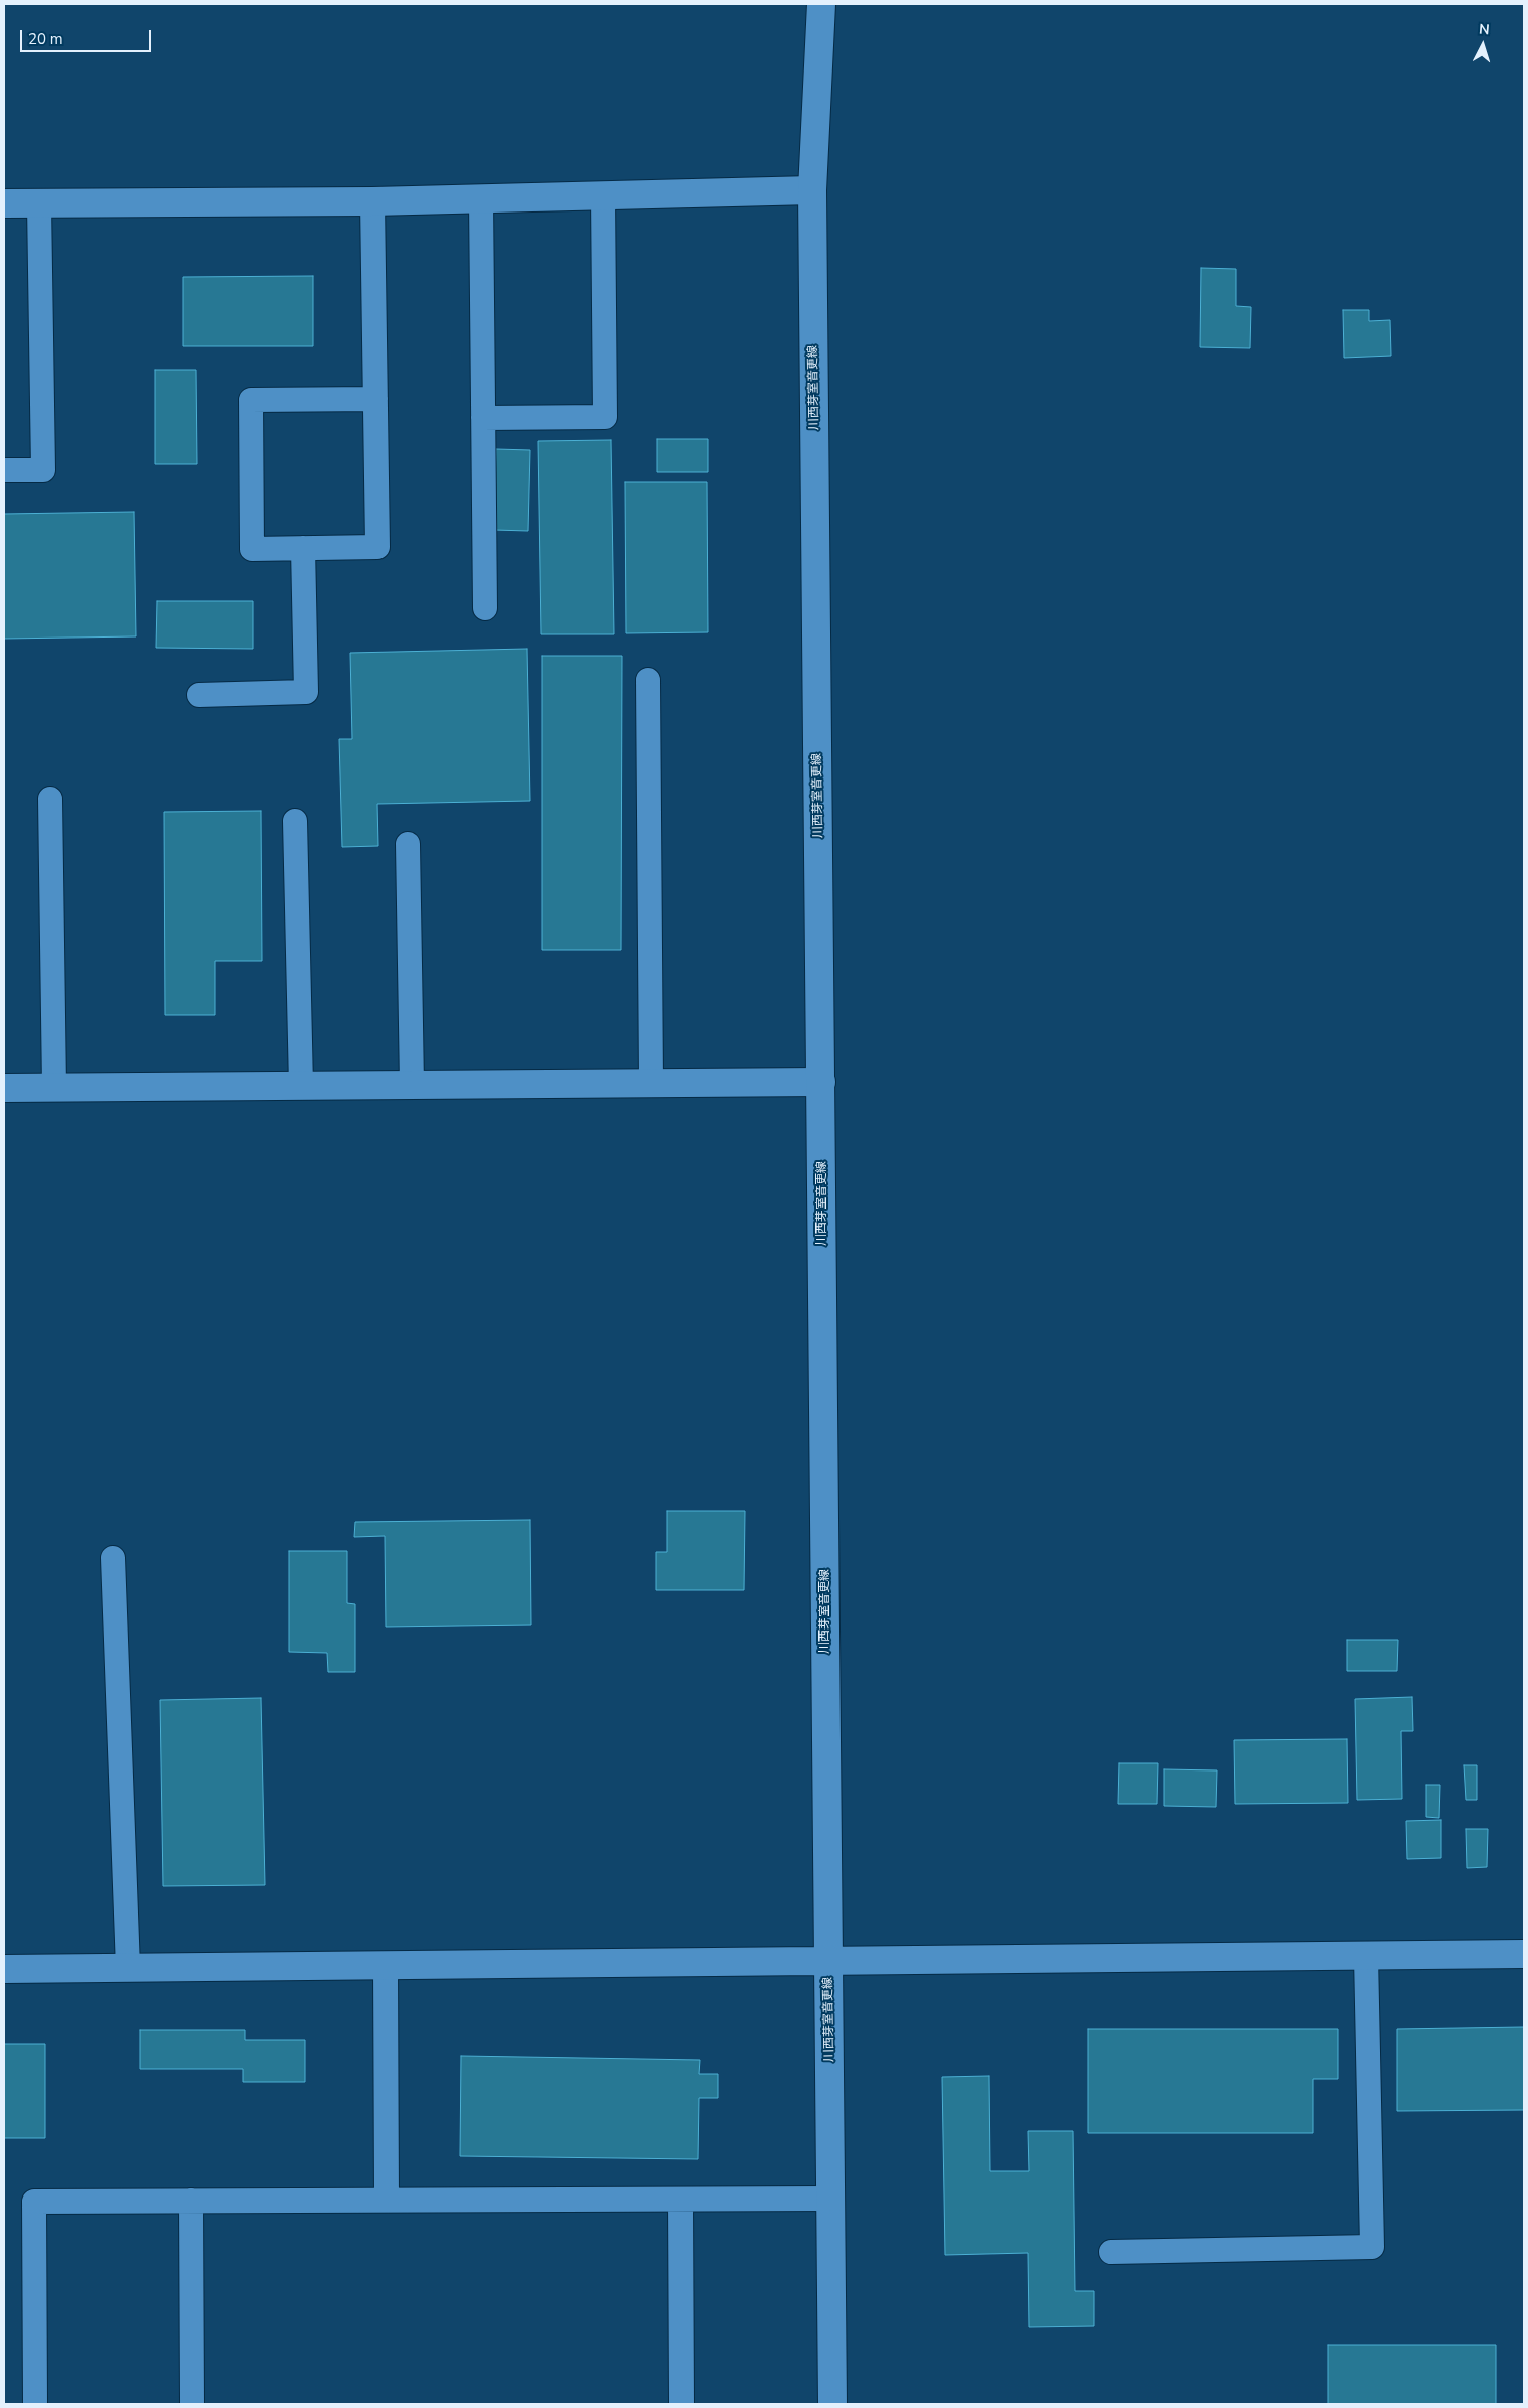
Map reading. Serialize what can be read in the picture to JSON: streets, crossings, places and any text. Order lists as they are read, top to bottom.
{
  "streets": {
    "street": ["川西芽室音更線"]
  },
  "scale_bar": "20 m",
  "north": "top"
}
